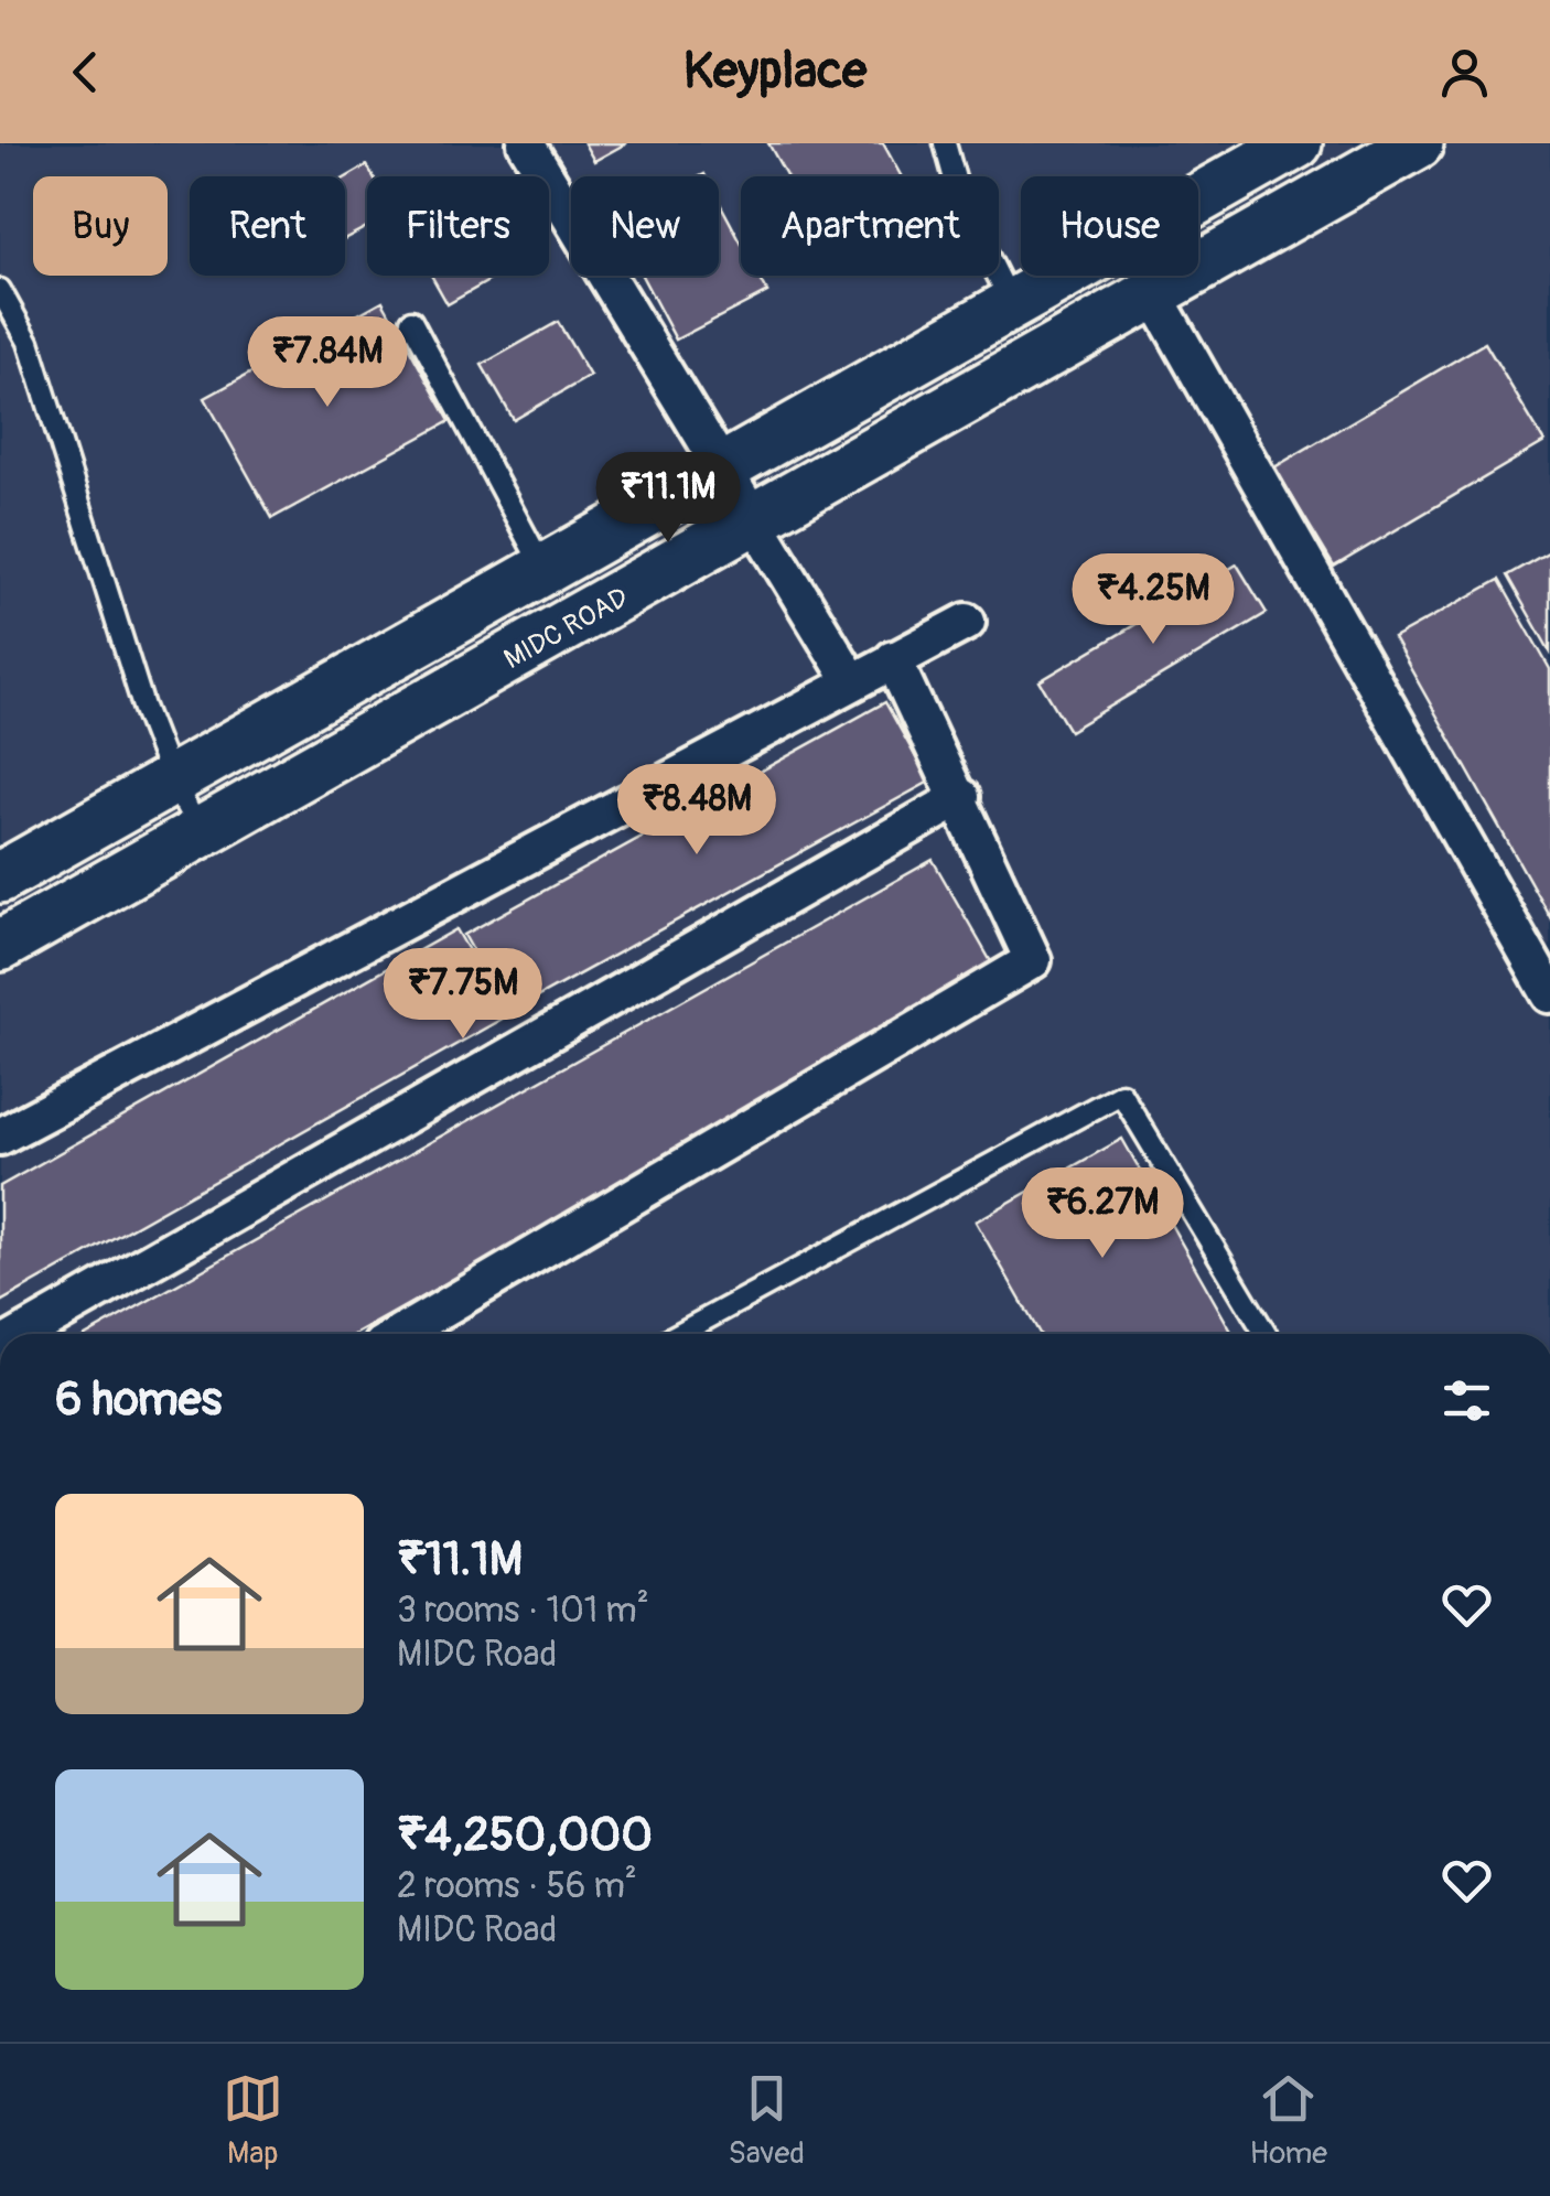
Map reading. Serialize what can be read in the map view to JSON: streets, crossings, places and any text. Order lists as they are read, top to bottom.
{
  "streets": {
    "main road": ["MIDC ROAD"]
  },
  "page": {
    "header": "Keyplace",
    "chip": [
      "Buy",
      "Rent",
      "Filters",
      "New",
      "Apartment",
      "House"
    ],
    "price": [
      "₹7.84M",
      "₹11.1M",
      "₹4.25M",
      "₹8.48M",
      "₹7.75M",
      "₹6.27M"
    ],
    "heading": "6 homes",
    "list": [
      {
        "name": "₹11.1M",
        "note": "3 rooms · 101 m² · MIDC Road"
      },
      {
        "name": "₹4,250,000",
        "note": "2 rooms · 56 m² · MIDC Road"
      }
    ],
    "tabs": ["Map", "Saved", "Home"]
  }
}
